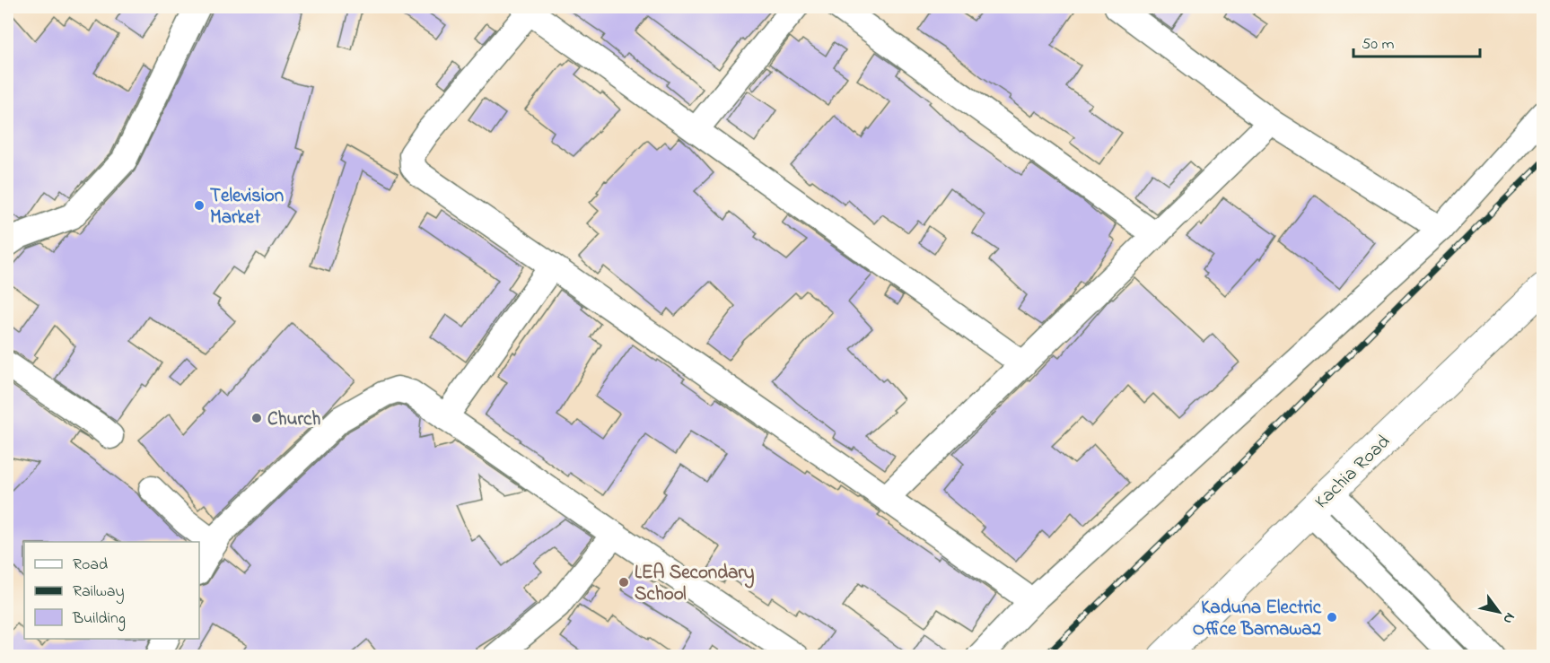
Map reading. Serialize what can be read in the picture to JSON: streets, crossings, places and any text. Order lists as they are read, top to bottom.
{
  "streets": {
    "main road": ["Kachia Road"]
  },
  "places": [
    "Television Market",
    "Church",
    "LEA Secondary School",
    "Kaduna Electric Office Barnawa2"
  ],
  "legend": ["Road", "Railway", "Building"],
  "scale_bar": "50 m",
  "north": "bottom right"
}
